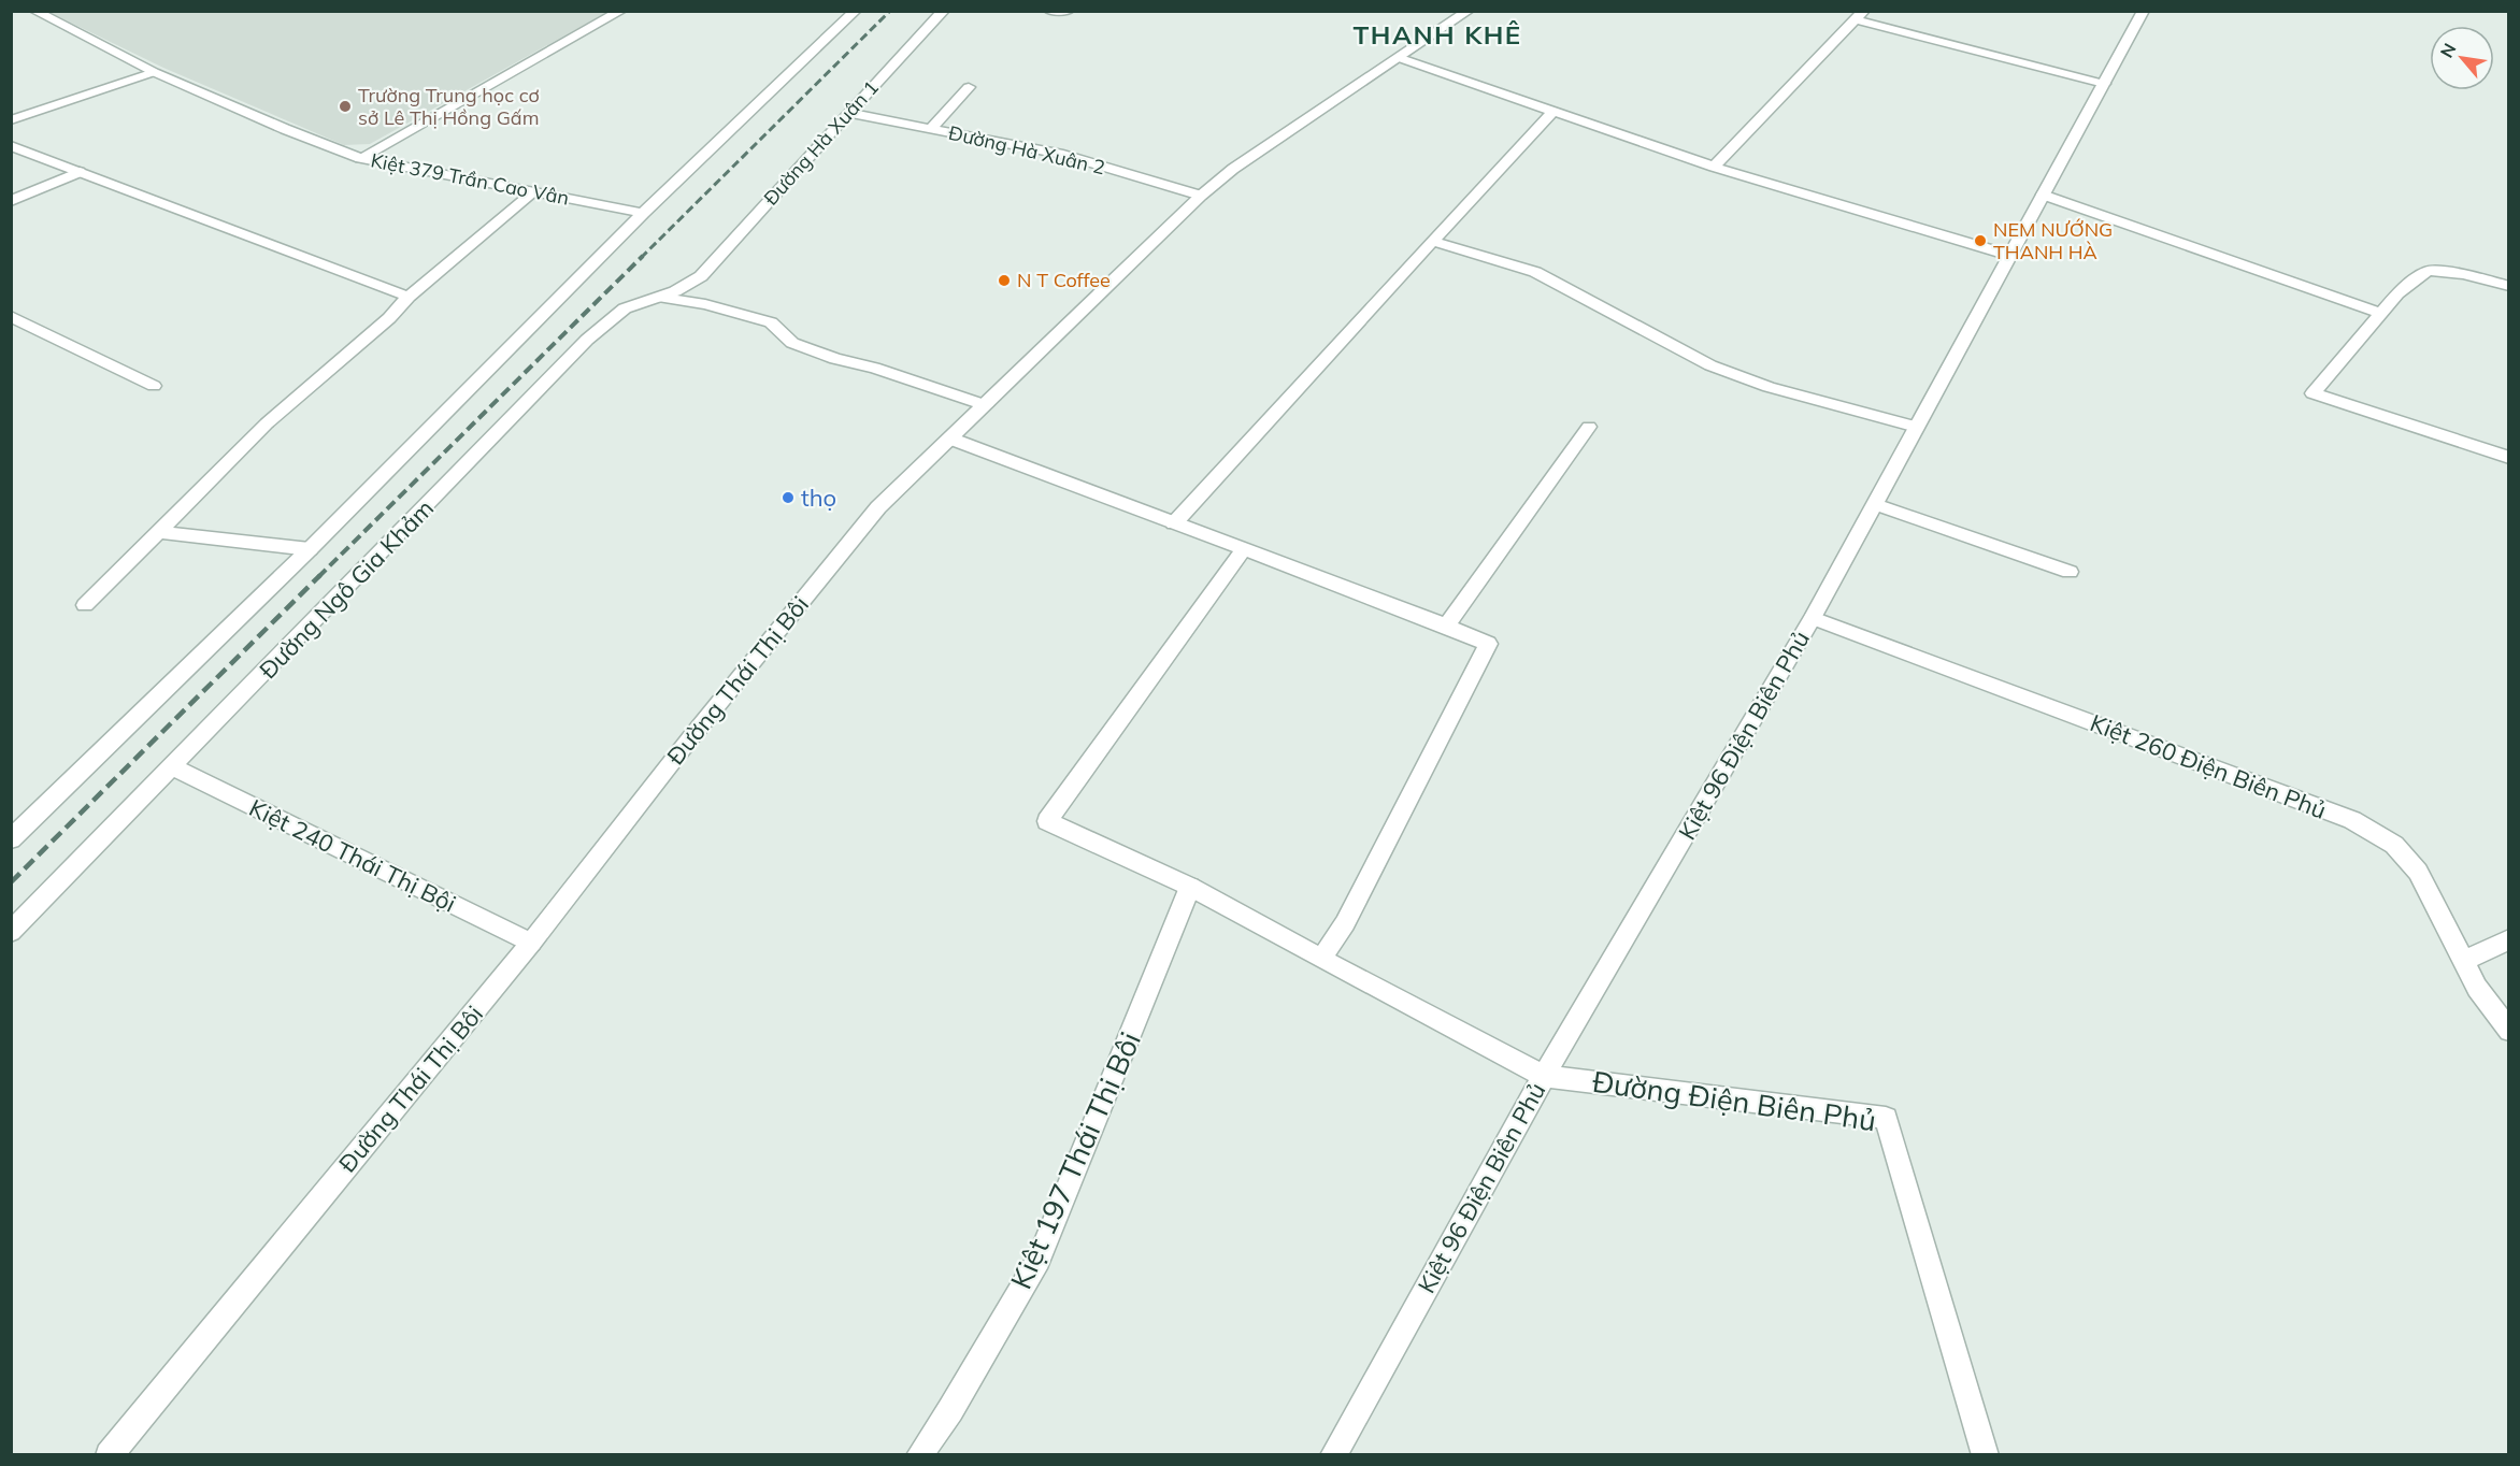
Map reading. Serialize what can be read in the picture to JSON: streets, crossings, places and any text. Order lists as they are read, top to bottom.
{
  "streets": {
    "street": [
      "Đường Hà Xuân 1",
      "Đường Hà Xuân 2",
      "Kiệt 379 Trần Cao Vân",
      "Đường Ngô Gia Khảm",
      "Đường Thái Thị Bôi",
      "Kiệt 96 Điện Biên Phủ",
      "Kiệt 260 Điện Biên Phủ",
      "Kiệt 240 Thái Thị Bội",
      "Đường Điện Biên Phủ",
      "Kiệt 197 Thái Thị Bôi"
    ]
  },
  "crossings": [
    ["Đường Hà Xuân 1", "Đường Hà Xuân 2"],
    ["Đường Hà Xuân 1", "Đường Ngô Gia Khảm"],
    ["Đường Hà Xuân 2", "Đường Thái Thị Bôi"],
    ["Đường Ngô Gia Khảm", "Kiệt 240 Thái Thị Bội"],
    ["Đường Thái Thị Bôi", "Kiệt 240 Thái Thị Bội"],
    ["Kiệt 96 Điện Biên Phủ", "Kiệt 260 Điện Biên Phủ"],
    ["Kiệt 96 Điện Biên Phủ", "Đường Điện Biên Phủ"]
  ],
  "districts": ["THANH KHÊ"],
  "places": [
    "Trường Trung học cơ sở Lê Thị Hồng Gấm",
    "NEM NƯỚNG THANH HÀ",
    "N T Coffee",
    "thọ"
  ],
  "north": "top left"
}
